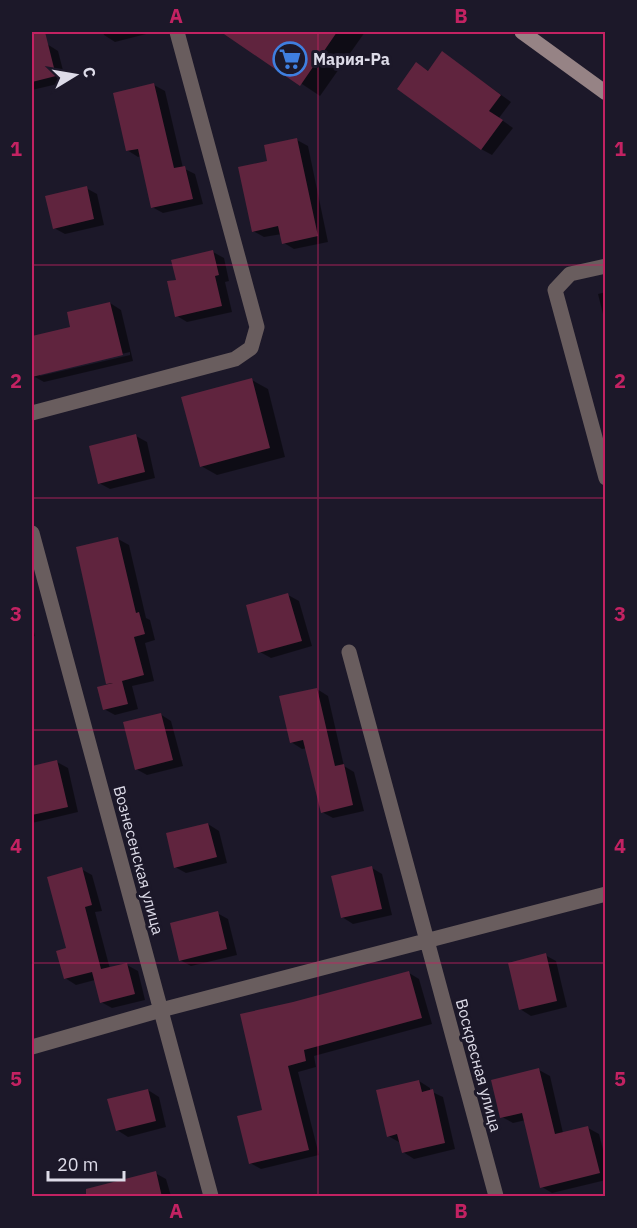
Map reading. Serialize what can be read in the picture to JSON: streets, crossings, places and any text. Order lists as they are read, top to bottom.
{
  "streets": {
    "street": ["Вознесенская улица", "Воскресная улица"]
  },
  "places": {
    "supermarket": ["Мария-Ра"]
  },
  "scale_bar": "20 m",
  "north": "right",
  "grid": {
    "columns": ["A", "B"],
    "rows": [
      "1",
      "2",
      "3",
      "4",
      "5"
    ]
  }
}
